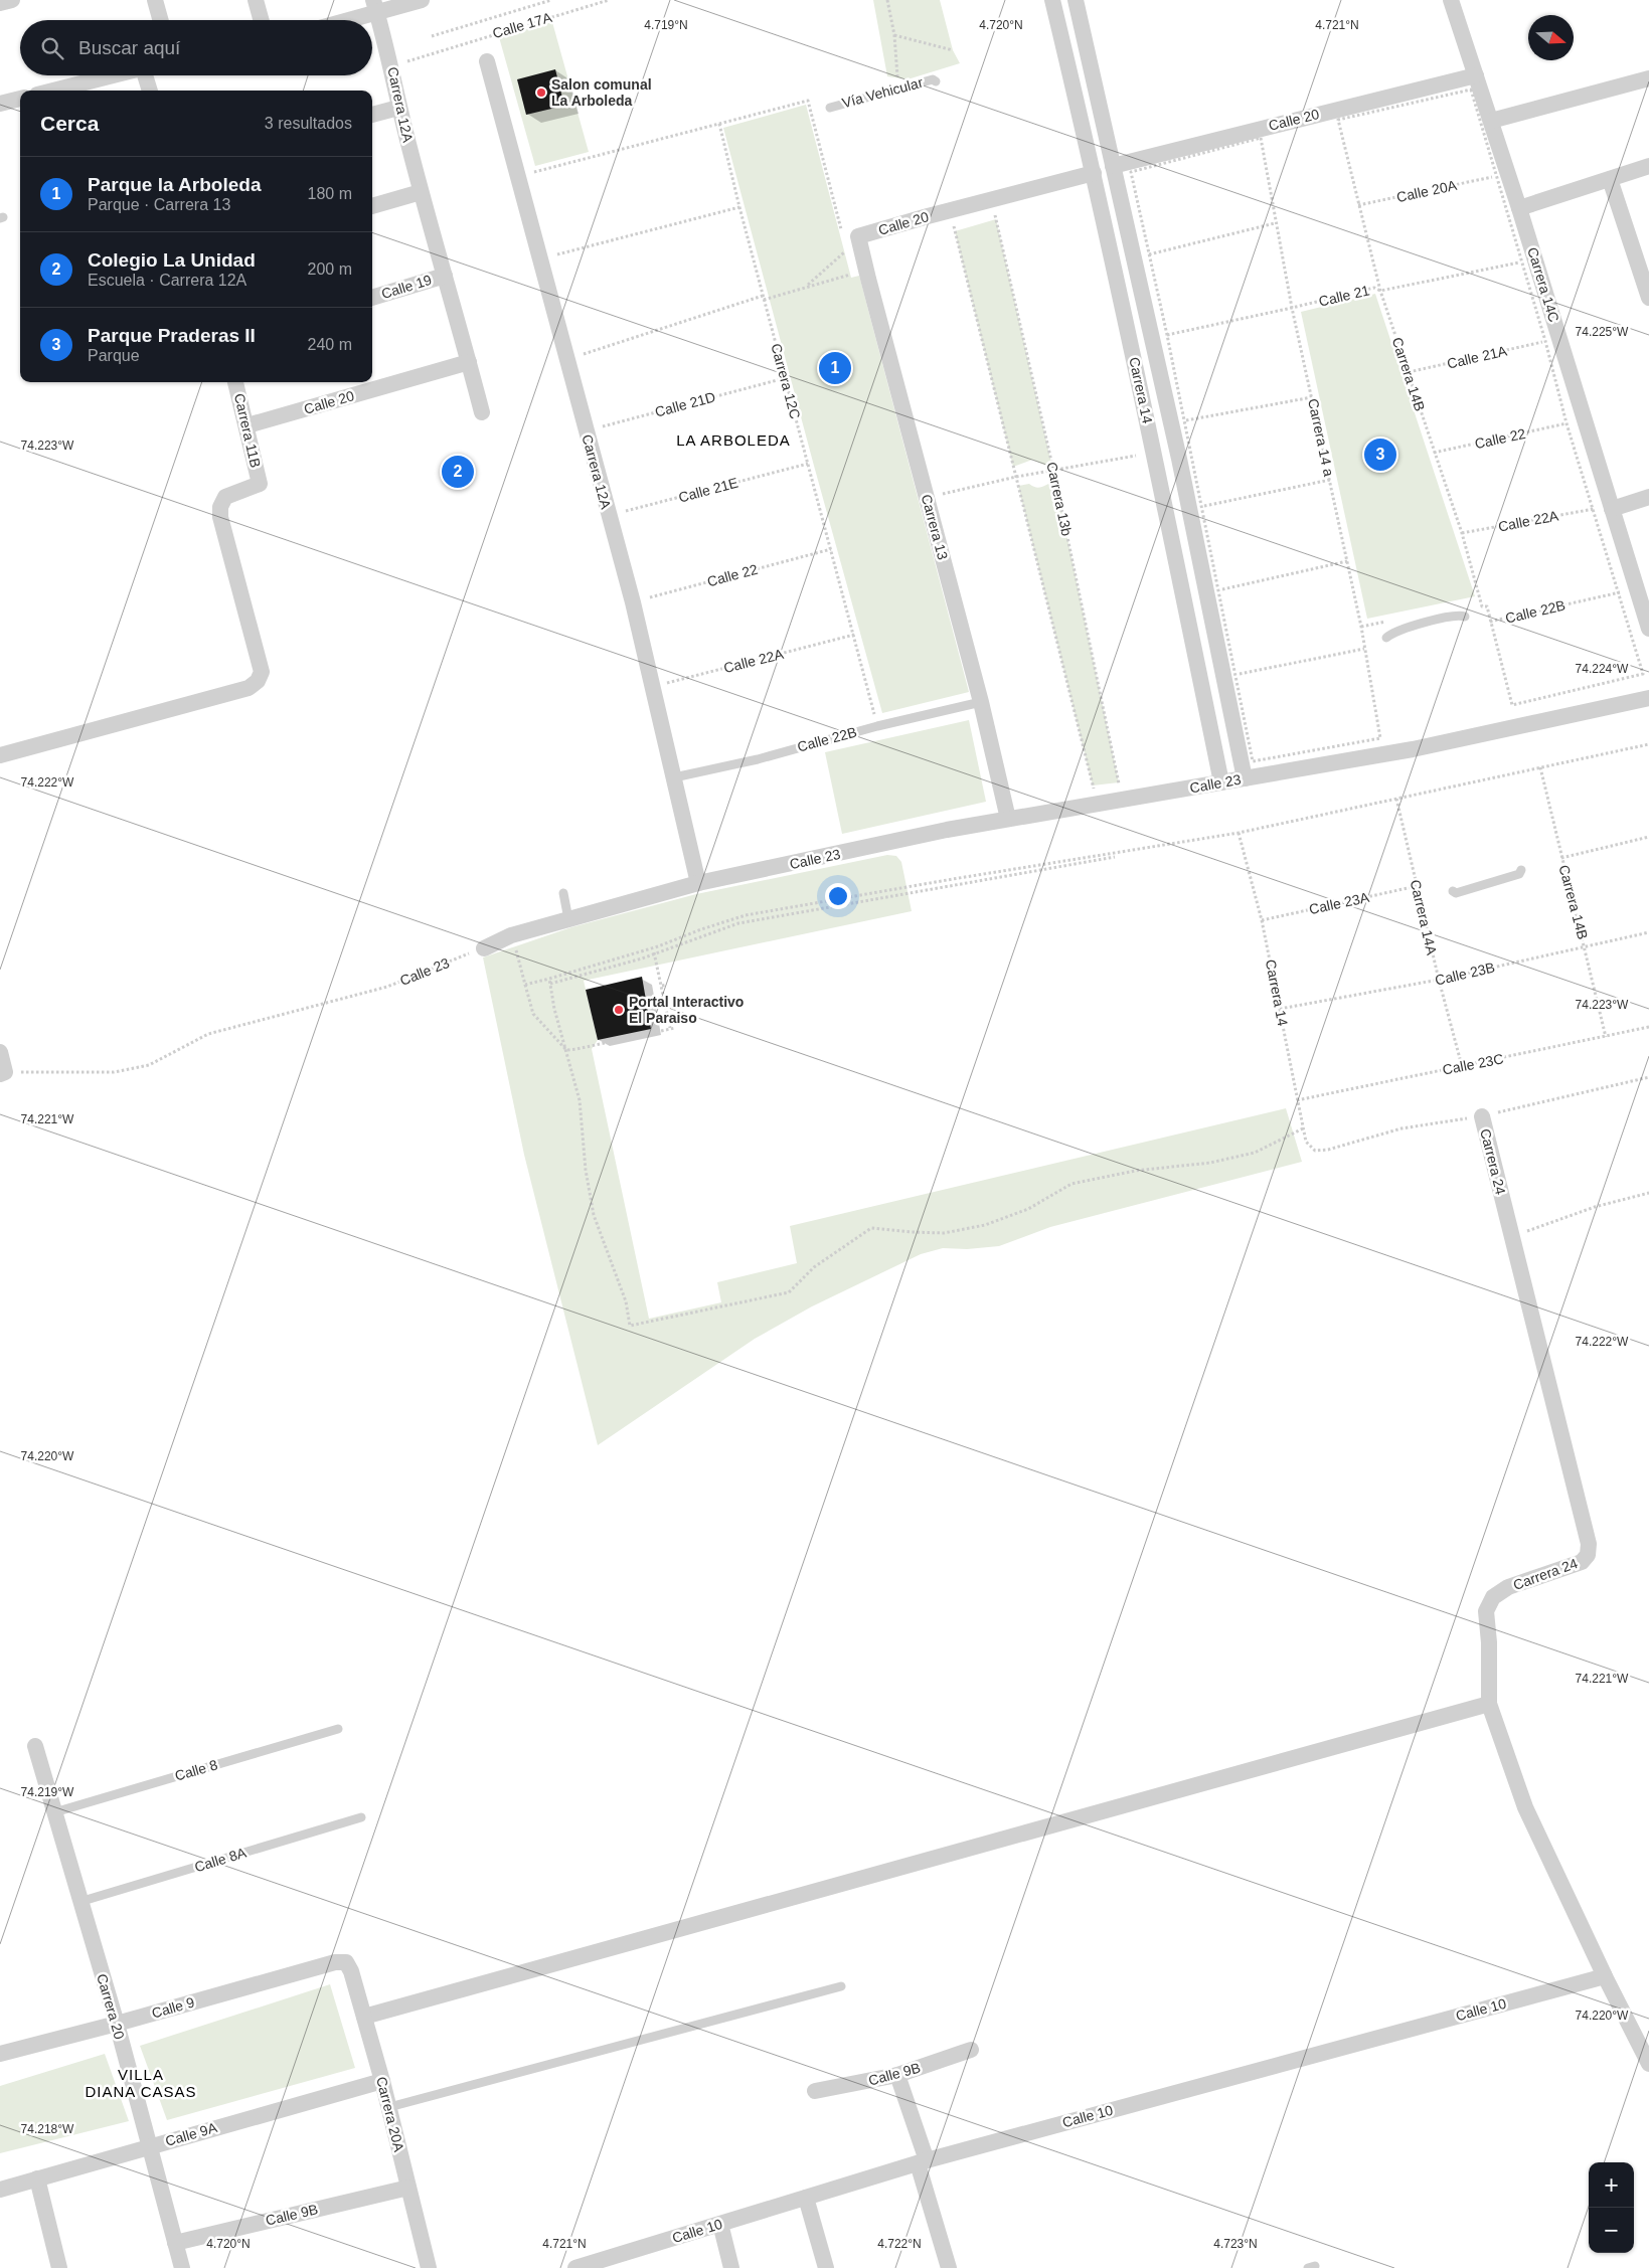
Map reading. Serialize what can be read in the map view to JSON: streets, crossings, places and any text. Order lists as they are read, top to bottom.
{
  "streets": {
    "street": [
      "Carrera 12A",
      "Calle 20",
      "Carrera 14C",
      "Calle 19",
      "Carrera 14",
      "Carrera 11B",
      "Carrera 13",
      "Calle 23",
      "Carrera 24",
      "Carrera 20",
      "Calle 9",
      "Calle 10",
      "Calle 9B",
      "Carrera 20A",
      "Calle 9A"
    ],
    "lane": [
      "Vía Vehicular",
      "Calle 22B",
      "Calle 8",
      "Calle 8A"
    ],
    "path": [
      "Calle 17A",
      "Calle 20A",
      "Calle 21",
      "Calle 21A",
      "Carrera 14B",
      "Carrera 12C",
      "Calle 21D",
      "Carrera 14 a",
      "Calle 22",
      "Calle 21E",
      "Carrera 13b",
      "Calle 22A",
      "Calle 23A",
      "Carrera 14A",
      "Calle 23B",
      "Calle 23C"
    ]
  },
  "crossings": [
    ["Calle 17A", "Carrera 12A"],
    ["Carrera 12A", "Calle 20"],
    ["Carrera 12A", "Calle 19"],
    ["Carrera 12A", "Calle 21D"],
    ["Carrera 12A", "Calle 22"],
    ["Carrera 12A", "Calle 21E"],
    ["Carrera 12A", "Calle 22A"],
    ["Carrera 12A", "Calle 22B"],
    ["Carrera 12A", "Calle 23"],
    ["Calle 20", "Carrera 14C"],
    ["Calle 20", "Carrera 14"],
    ["Calle 20", "Carrera 11B"],
    ["Calle 20", "Carrera 13b"],
    ["Calle 20", "Carrera 13"],
    ["Calle 20A", "Carrera 14B"],
    ["Carrera 14C", "Calle 22B"],
    ["Calle 21", "Carrera 14B"],
    ["Calle 21", "Carrera 14 a"],
    ["Calle 21A", "Carrera 14B"],
    ["Carrera 14B", "Calle 22"],
    ["Carrera 14B", "Calle 22A"],
    ["Carrera 14B", "Calle 22B"],
    ["Carrera 14B", "Calle 23B"],
    ["Carrera 14B", "Calle 23C"],
    ["Carrera 12C", "Calle 21D"],
    ["Carrera 12C", "Calle 22"],
    ["Carrera 12C", "Calle 21E"],
    ["Carrera 12C", "Calle 22A"],
    ["Carrera 12C", "Calle 22B"],
    ["Carrera 14", "Calle 23"],
    ["Carrera 14", "Calle 23A"],
    ["Carrera 14", "Calle 23B"],
    ["Carrera 14", "Calle 23C"],
    ["Carrera 13b", "Calle 23"],
    ["Carrera 13", "Calle 22B"],
    ["Carrera 13", "Calle 23"],
    ["Calle 23A", "Carrera 14A"],
    ["Carrera 14A", "Calle 23B"],
    ["Carrera 14A", "Calle 23C"],
    ["Carrera 24", "Calle 10"],
    ["Calle 8", "Carrera 20"],
    ["Calle 8A", "Carrera 20"],
    ["Carrera 20", "Calle 9"],
    ["Carrera 20", "Calle 9B"],
    ["Carrera 20", "Calle 9A"],
    ["Calle 9", "Carrera 20A"],
    ["Calle 9B", "Carrera 20A"],
    ["Carrera 20A", "Calle 9A"]
  ],
  "districts": ["LA ARBOLEDA", "VILLA DIANA CASAS"],
  "places": ["Salon comunal La Arboleda", "Portal Interactivo El Paraiso"],
  "north": "right",
  "page": {
    "search": "Buscar aquí",
    "heading": ["Cerca", "3 resultados"],
    "list": [
      {
        "mark": "1",
        "name": "Parque la Arboleda",
        "note": "Parque · Carrera 13",
        "value": "180 m"
      },
      {
        "mark": "2",
        "name": "Colegio La Unidad",
        "note": "Escuela · Carrera 12A",
        "value": "200 m"
      },
      {
        "mark": "3",
        "name": "Parque Praderas II",
        "note": "Parque",
        "value": "240 m"
      }
    ],
    "pins": ["1", "3", "2"],
    "map_buttons": ["+", "−"]
  },
  "coordinates": [
    "4.719°N",
    "4.720°N",
    "4.721°N",
    "74.225°W",
    "74.223°W",
    "74.224°W",
    "74.222°W",
    "74.221°W",
    "74.220°W",
    "74.219°W",
    "74.218°W",
    "4.722°N",
    "4.723°N"
  ]
}
